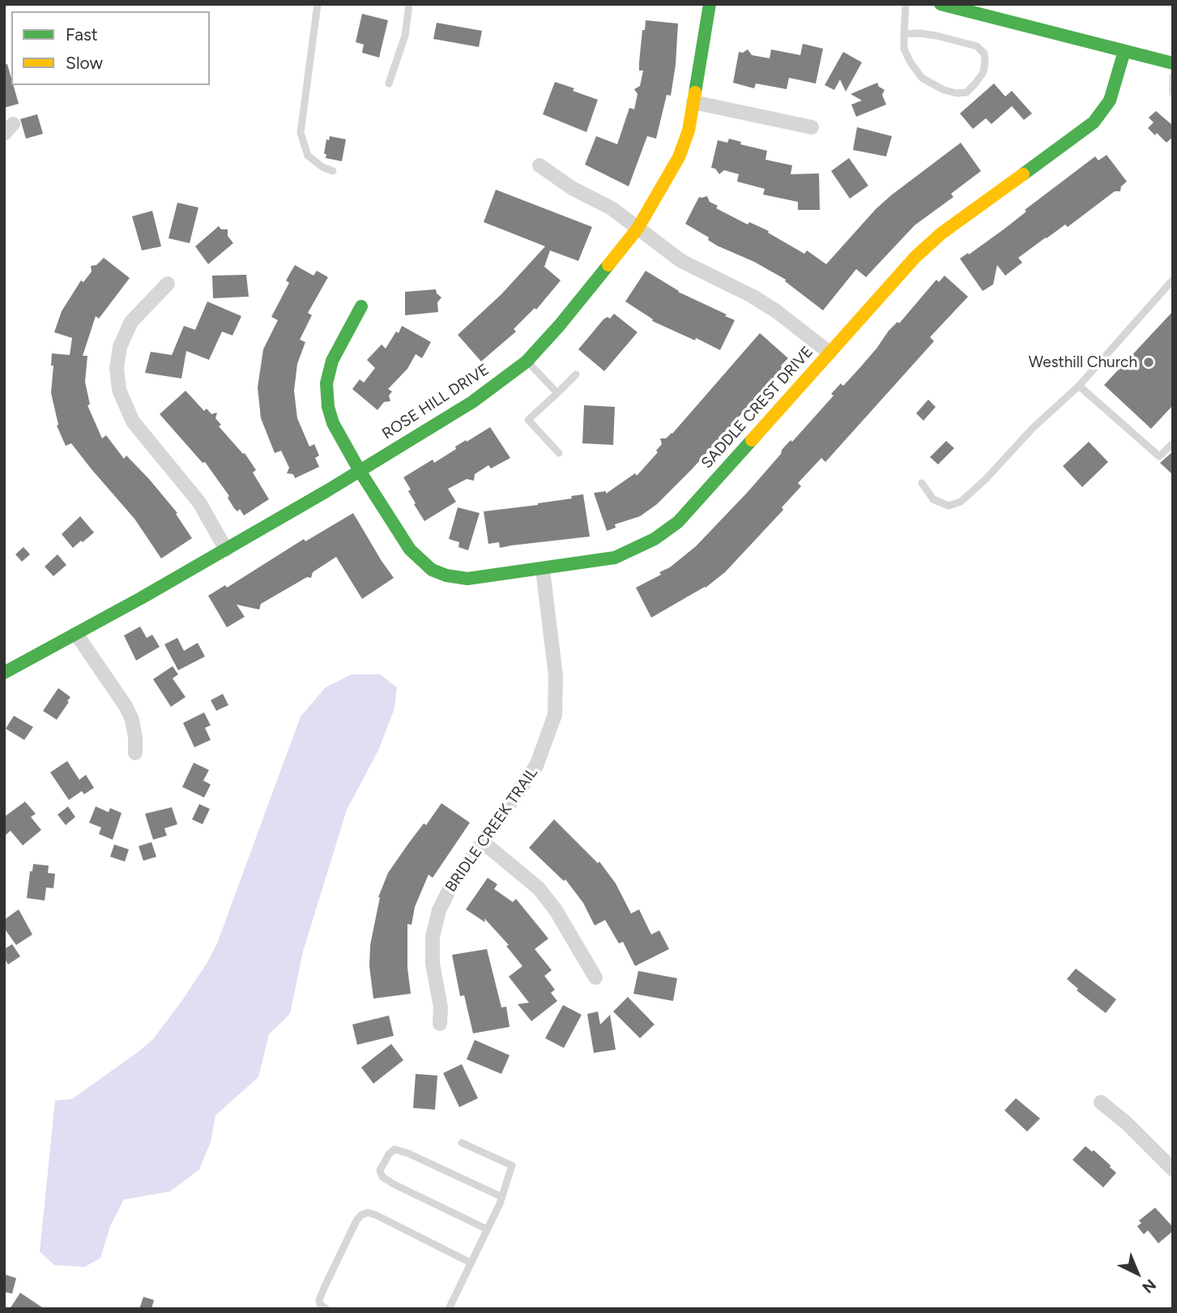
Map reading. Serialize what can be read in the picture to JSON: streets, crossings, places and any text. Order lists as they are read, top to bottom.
{
  "streets": {
    "street": ["ROSE HILL DRIVE", "SADDLE CREST DRIVE", "BRIDLE CREEK TRAIL"]
  },
  "crossings": [
    ["ROSE HILL DRIVE", "SADDLE CREST DRIVE"],
    ["SADDLE CREST DRIVE", "BRIDLE CREEK TRAIL"]
  ],
  "places": ["Westhill Church"],
  "legend": ["Fast", "Slow"],
  "north": "bottom right"
}
